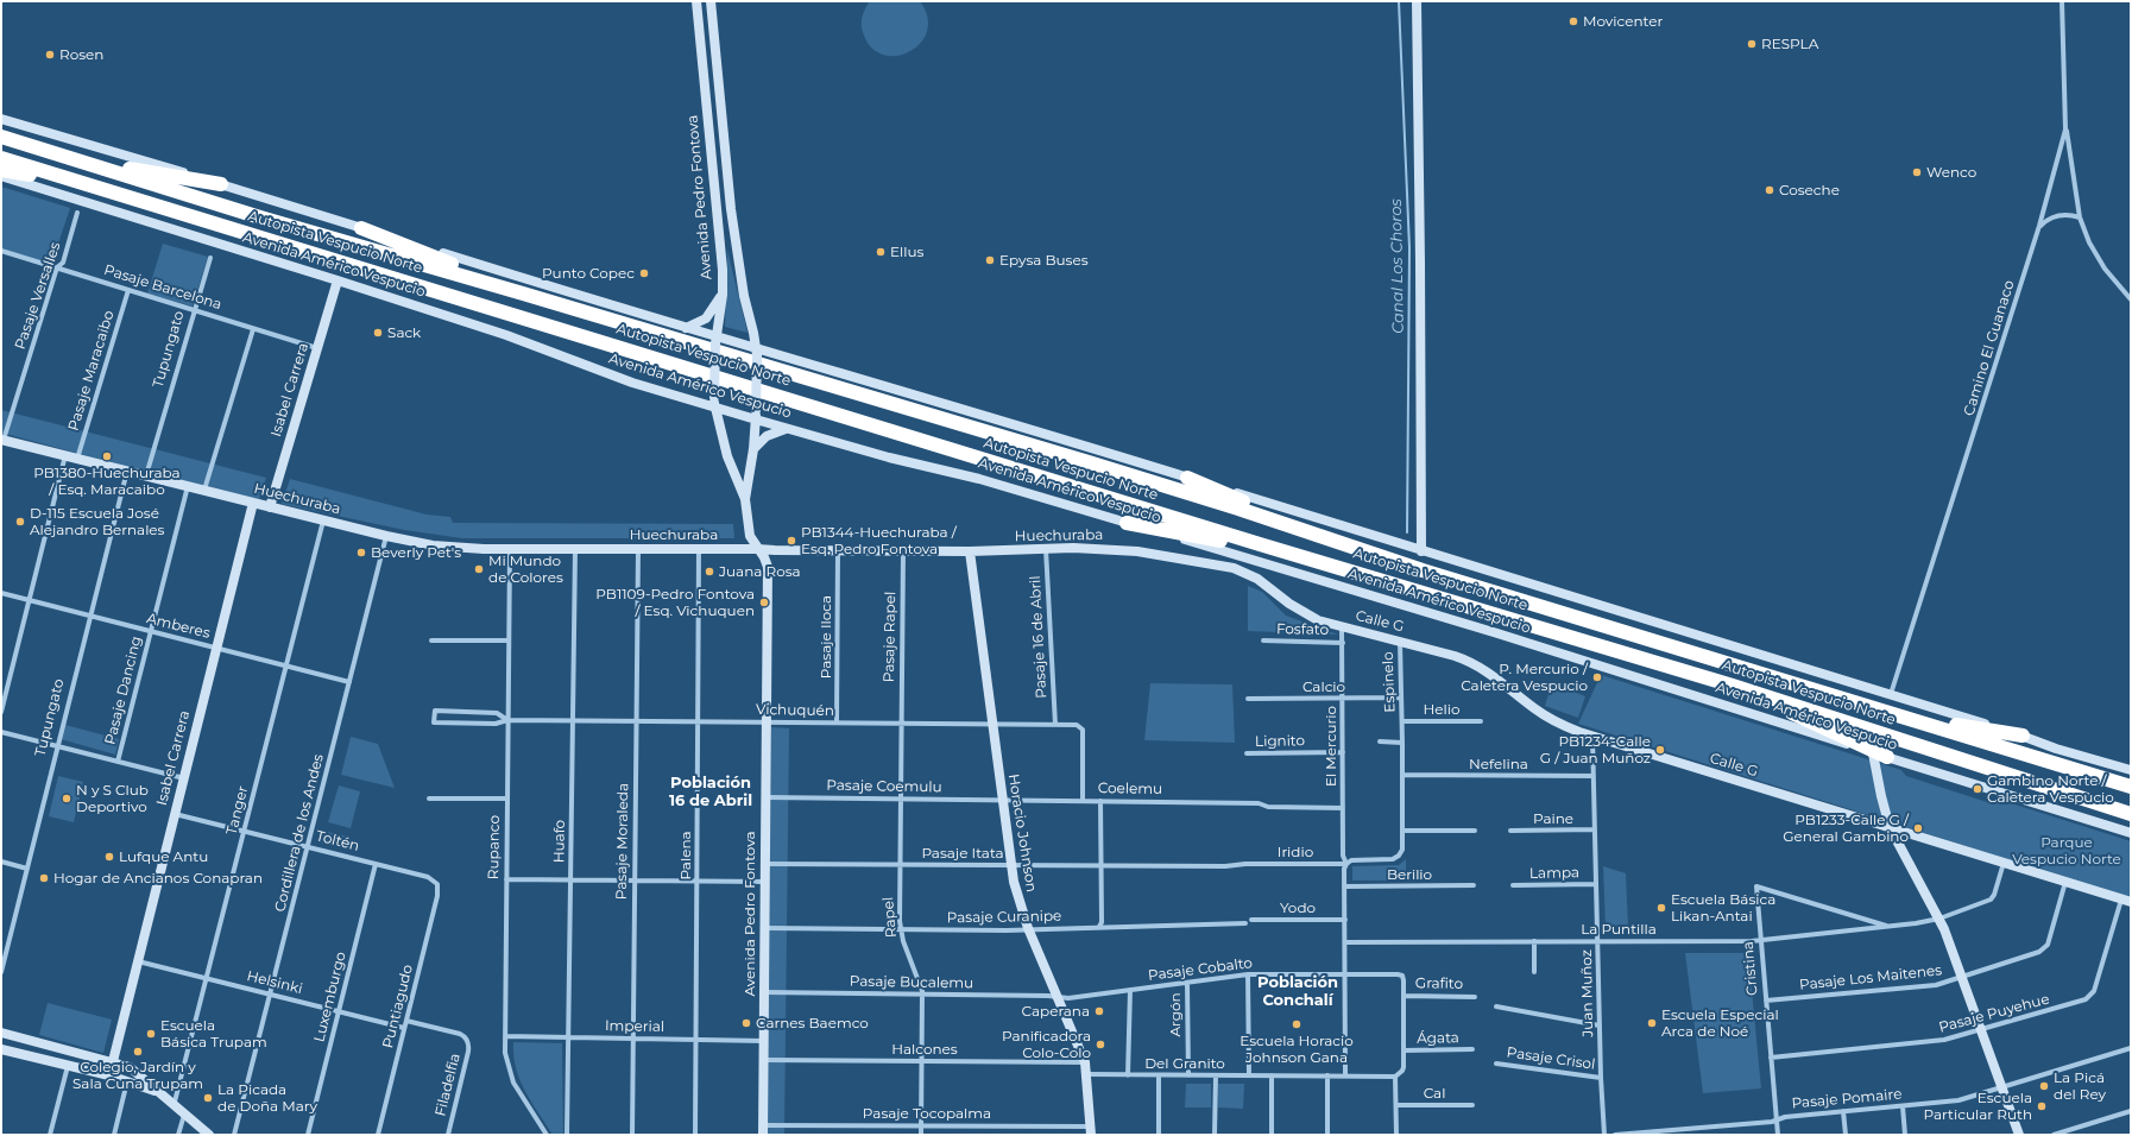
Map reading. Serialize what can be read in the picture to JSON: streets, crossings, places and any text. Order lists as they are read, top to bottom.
{
  "streets": {
    "highway": ["Autopista Vespucio Norte"],
    "main road": [
      "Avenida Pedro Fontova",
      "Avenida Américo Vespucio",
      "Isabel Carrera",
      "Huechuraba",
      "Calle G",
      "Horacio Johnson"
    ],
    "street": [
      "Pasaje Barcelona",
      "Pasaje Versalles",
      "Camino El Guanaco",
      "Tupungato",
      "Pasaje Maracaibo",
      "Amberes",
      "Fosfato",
      "Pasaje Iloca",
      "Pasaje Rapel",
      "Pasaje 16 de Abril",
      "Espinelo",
      "Calcio",
      "Pasaje Dancing",
      "Helio",
      "Vichuquén",
      "Lignito",
      "El Mercurio",
      "Nefelina",
      "Pasaje Coemulu",
      "Coelemu",
      "Tanger",
      "Paine",
      "Cordillera de los Andes",
      "Toltén",
      "Huafo",
      "Pasaje Moraleda",
      "Rupanco",
      "Iridio",
      "Pasaje Itata",
      "Palena",
      "Lampa",
      "Berilio",
      "Yodo",
      "Rapel",
      "Pasaje Curanipe",
      "La Puntilla",
      "Cristina",
      "Pasaje Cobalto",
      "Pasaje Los Maitenes",
      "Helsinki",
      "Pasaje Bucalemu",
      "Grafito",
      "Juan Muñoz",
      "Luxemburgo",
      "Puntiagudo",
      "Pasaje Puyehue",
      "Argón",
      "Imperial",
      "Ágata",
      "Halcones",
      "Pasaje Crisol",
      "Del Granito",
      "Filadelfia",
      "Cal",
      "Pasaje Pomaire",
      "Pasaje Tocopalma"
    ]
  },
  "crossings": [
    ["Avenida Pedro Fontova", "Avenida Américo Vespucio"],
    ["Avenida Pedro Fontova", "Huechuraba"],
    ["Avenida Pedro Fontova", "Vichuquén"],
    ["Avenida Pedro Fontova", "Pasaje Coemulu"],
    ["Avenida Pedro Fontova", "Pasaje Itata"],
    ["Avenida Pedro Fontova", "Pasaje Curanipe"],
    ["Avenida Pedro Fontova", "Pasaje Bucalemu"],
    ["Avenida Pedro Fontova", "Imperial"],
    ["Avenida Pedro Fontova", "Halcones"],
    ["Avenida Pedro Fontova", "Pasaje Tocopalma"],
    ["Avenida Américo Vespucio", "Isabel Carrera"],
    ["Pasaje Barcelona", "Pasaje Versalles"],
    ["Pasaje Barcelona", "Tupungato"],
    ["Pasaje Barcelona", "Pasaje Maracaibo"],
    ["Pasaje Barcelona", "Isabel Carrera"],
    ["Pasaje Versalles", "Huechuraba"],
    ["Tupungato", "Huechuraba"],
    ["Tupungato", "Amberes"],
    ["Pasaje Maracaibo", "Huechuraba"],
    ["Isabel Carrera", "Huechuraba"],
    ["Isabel Carrera", "Amberes"],
    ["Isabel Carrera", "Toltén"],
    ["Isabel Carrera", "Helsinki"],
    ["Huechuraba", "Calle G"],
    ["Huechuraba", "Pasaje Iloca"],
    ["Huechuraba", "Pasaje Rapel"],
    ["Huechuraba", "Pasaje 16 de Abril"],
    ["Huechuraba", "Pasaje Dancing"],
    ["Huechuraba", "El Mercurio"],
    ["Huechuraba", "Tanger"],
    ["Huechuraba", "Cordillera de los Andes"],
    ["Huechuraba", "Horacio Johnson"],
    ["Huechuraba", "Huafo"],
    ["Huechuraba", "Pasaje Moraleda"],
    ["Huechuraba", "Rupanco"],
    ["Huechuraba", "Palena"],
    ["Calle G", "Espinelo"],
    ["Calle G", "El Mercurio"],
    ["Calle G", "La Puntilla"],
    ["Calle G", "Pasaje Los Maitenes"],
    ["Calle G", "Juan Muñoz"],
    ["Calle G", "Pasaje Puyehue"],
    ["Amberes", "Pasaje Dancing"],
    ["Amberes", "Tanger"],
    ["Amberes", "Cordillera de los Andes"],
    ["Fosfato", "El Mercurio"],
    ["Pasaje Iloca", "Vichuquén"],
    ["Pasaje Rapel", "Vichuquén"],
    ["Pasaje Rapel", "Rapel"],
    ["Pasaje 16 de Abril", "Vichuquén"],
    ["Espinelo", "Calcio"],
    ["Espinelo", "Helio"],
    ["Calcio", "El Mercurio"],
    ["Vichuquén", "Coelemu"],
    ["Vichuquén", "Horacio Johnson"],
    ["Vichuquén", "Huafo"],
    ["Vichuquén", "Pasaje Moraleda"],
    ["Vichuquén", "Rupanco"],
    ["Vichuquén", "Palena"],
    ["Vichuquén", "Rapel"],
    ["Lignito", "El Mercurio"],
    ["El Mercurio", "Coelemu"],
    ["El Mercurio", "Iridio"],
    ["El Mercurio", "Berilio"],
    ["El Mercurio", "Yodo"],
    ["El Mercurio", "La Puntilla"],
    ["El Mercurio", "Pasaje Cobalto"],
    ["El Mercurio", "Del Granito"],
    ["Nefelina", "Juan Muñoz"],
    ["Pasaje Coemulu", "Coelemu"],
    ["Pasaje Coemulu", "Horacio Johnson"],
    ["Pasaje Coemulu", "Rapel"],
    ["Coelemu", "Horacio Johnson"],
    ["Tanger", "Toltén"],
    ["Tanger", "Helsinki"],
    ["Paine", "Juan Muñoz"],
    ["Cordillera de los Andes", "Toltén"],
    ["Cordillera de los Andes", "Helsinki"],
    ["Horacio Johnson", "Pasaje Itata"],
    ["Horacio Johnson", "Pasaje Curanipe"],
    ["Horacio Johnson", "Pasaje Cobalto"],
    ["Horacio Johnson", "Pasaje Bucalemu"],
    ["Horacio Johnson", "Halcones"],
    ["Horacio Johnson", "Del Granito"],
    ["Horacio Johnson", "Pasaje Tocopalma"],
    ["Toltén", "Luxemburgo"],
    ["Toltén", "Puntiagudo"],
    ["Huafo", "Imperial"],
    ["Pasaje Moraleda", "Imperial"],
    ["Rupanco", "Imperial"],
    ["Iridio", "Pasaje Itata"],
    ["Pasaje Itata", "Rapel"],
    ["Palena", "Imperial"],
    ["Lampa", "Juan Muñoz"],
    ["Rapel", "Pasaje Curanipe"],
    ["Rapel", "Pasaje Bucalemu"],
    ["Rapel", "Halcones"],
    ["Rapel", "Pasaje Tocopalma"],
    ["La Puntilla", "Cristina"],
    ["La Puntilla", "Juan Muñoz"],
    ["Cristina", "Pasaje Los Maitenes"],
    ["Cristina", "Pasaje Puyehue"],
    ["Cristina", "Pasaje Pomaire"],
    ["Pasaje Cobalto", "Pasaje Bucalemu"],
    ["Pasaje Cobalto", "Grafito"],
    ["Pasaje Cobalto", "Argón"],
    ["Helsinki", "Luxemburgo"],
    ["Helsinki", "Puntiagudo"],
    ["Juan Muñoz", "Pasaje Crisol"],
    ["Puntiagudo", "Filadelfia"],
    ["Argón", "Del Granito"]
  ],
  "districts": ["Población 16 de Abril", "Población Conchalí"],
  "water": ["Canal Los Choros"],
  "parks": ["Parque Vespucio Norte"],
  "places": [
    "Movicenter",
    "RESPLA",
    "Rosen",
    "Wenco",
    "Coseche",
    "Ellus",
    "Epysa Buses",
    "Punto Copec",
    "Sack",
    "PB1380-Huechuraba / Esq. Maracaibo",
    "D-115 Escuela José Alejandro Bernales",
    "PB1344-Huechuraba / Esq. Pedro Fontova",
    "Beverly Pet's",
    "Mi Mundo de Colores",
    "Juana Rosa",
    "PB1109-Pedro Fontova / Esq. Vichuquen",
    "P. Mercurio / Caletera Vespucio",
    "PB1234-Calle G / Juan Muñoz",
    "Gambino Norte / Caletera Vespucio",
    "N y S Club Deportivo",
    "PB1233-Calle G / General Gambino",
    "Lufque Antu",
    "Hogar de Ancianos Conapran",
    "Escuela Básica Likan-Antai",
    "Caperana",
    "Carnes Baemco",
    "Escuela Especial Arca de Noé",
    "Escuela Horacio Johnson Gana",
    "Escuela Básica Trupam",
    "Panificadora Colo-Colo",
    "Colegio, Jardín y Sala Cuna Trupam",
    "La Picá del Rey",
    "La Picada de Doña Mary",
    "Escuela Particular Ruth"
  ]
}
